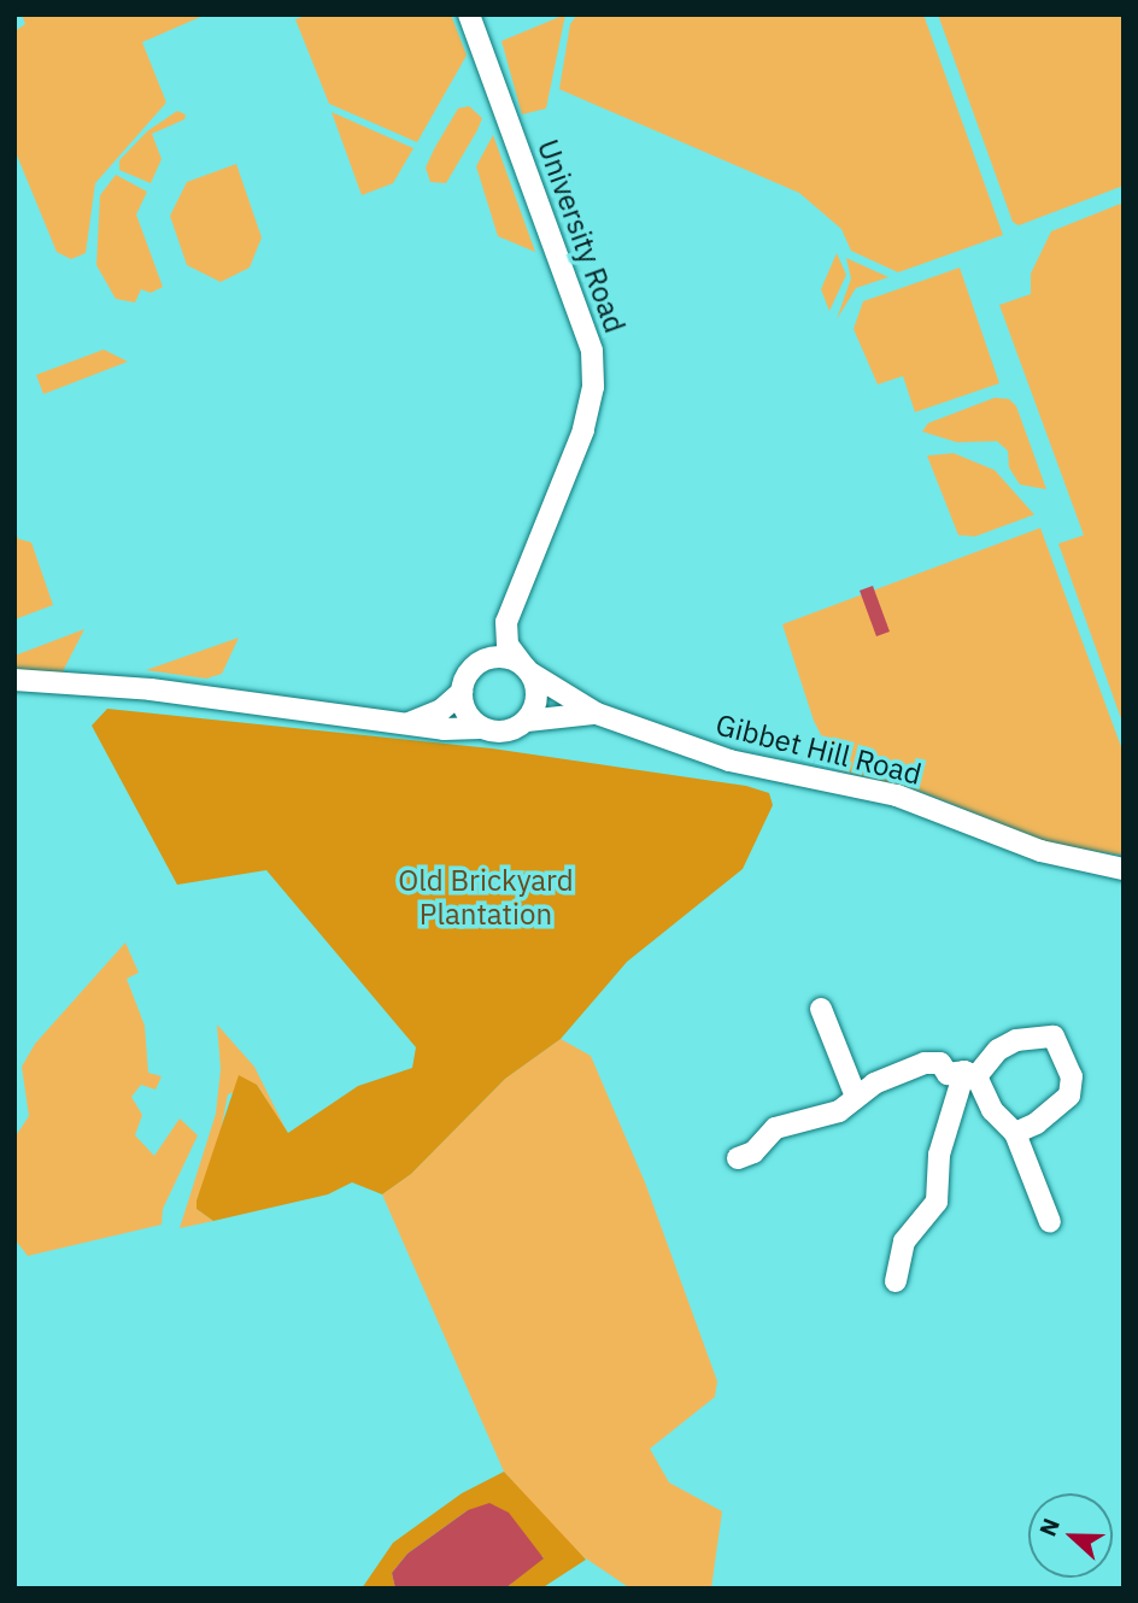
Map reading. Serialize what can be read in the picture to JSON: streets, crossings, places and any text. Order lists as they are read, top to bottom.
{
  "streets": {
    "street": ["University Road", "Gibbet Hill Road"]
  },
  "crossings": [
    ["University Road", "Gibbet Hill Road"]
  ],
  "parks": ["Old Brickyard Plantation"],
  "north": "left"
}
